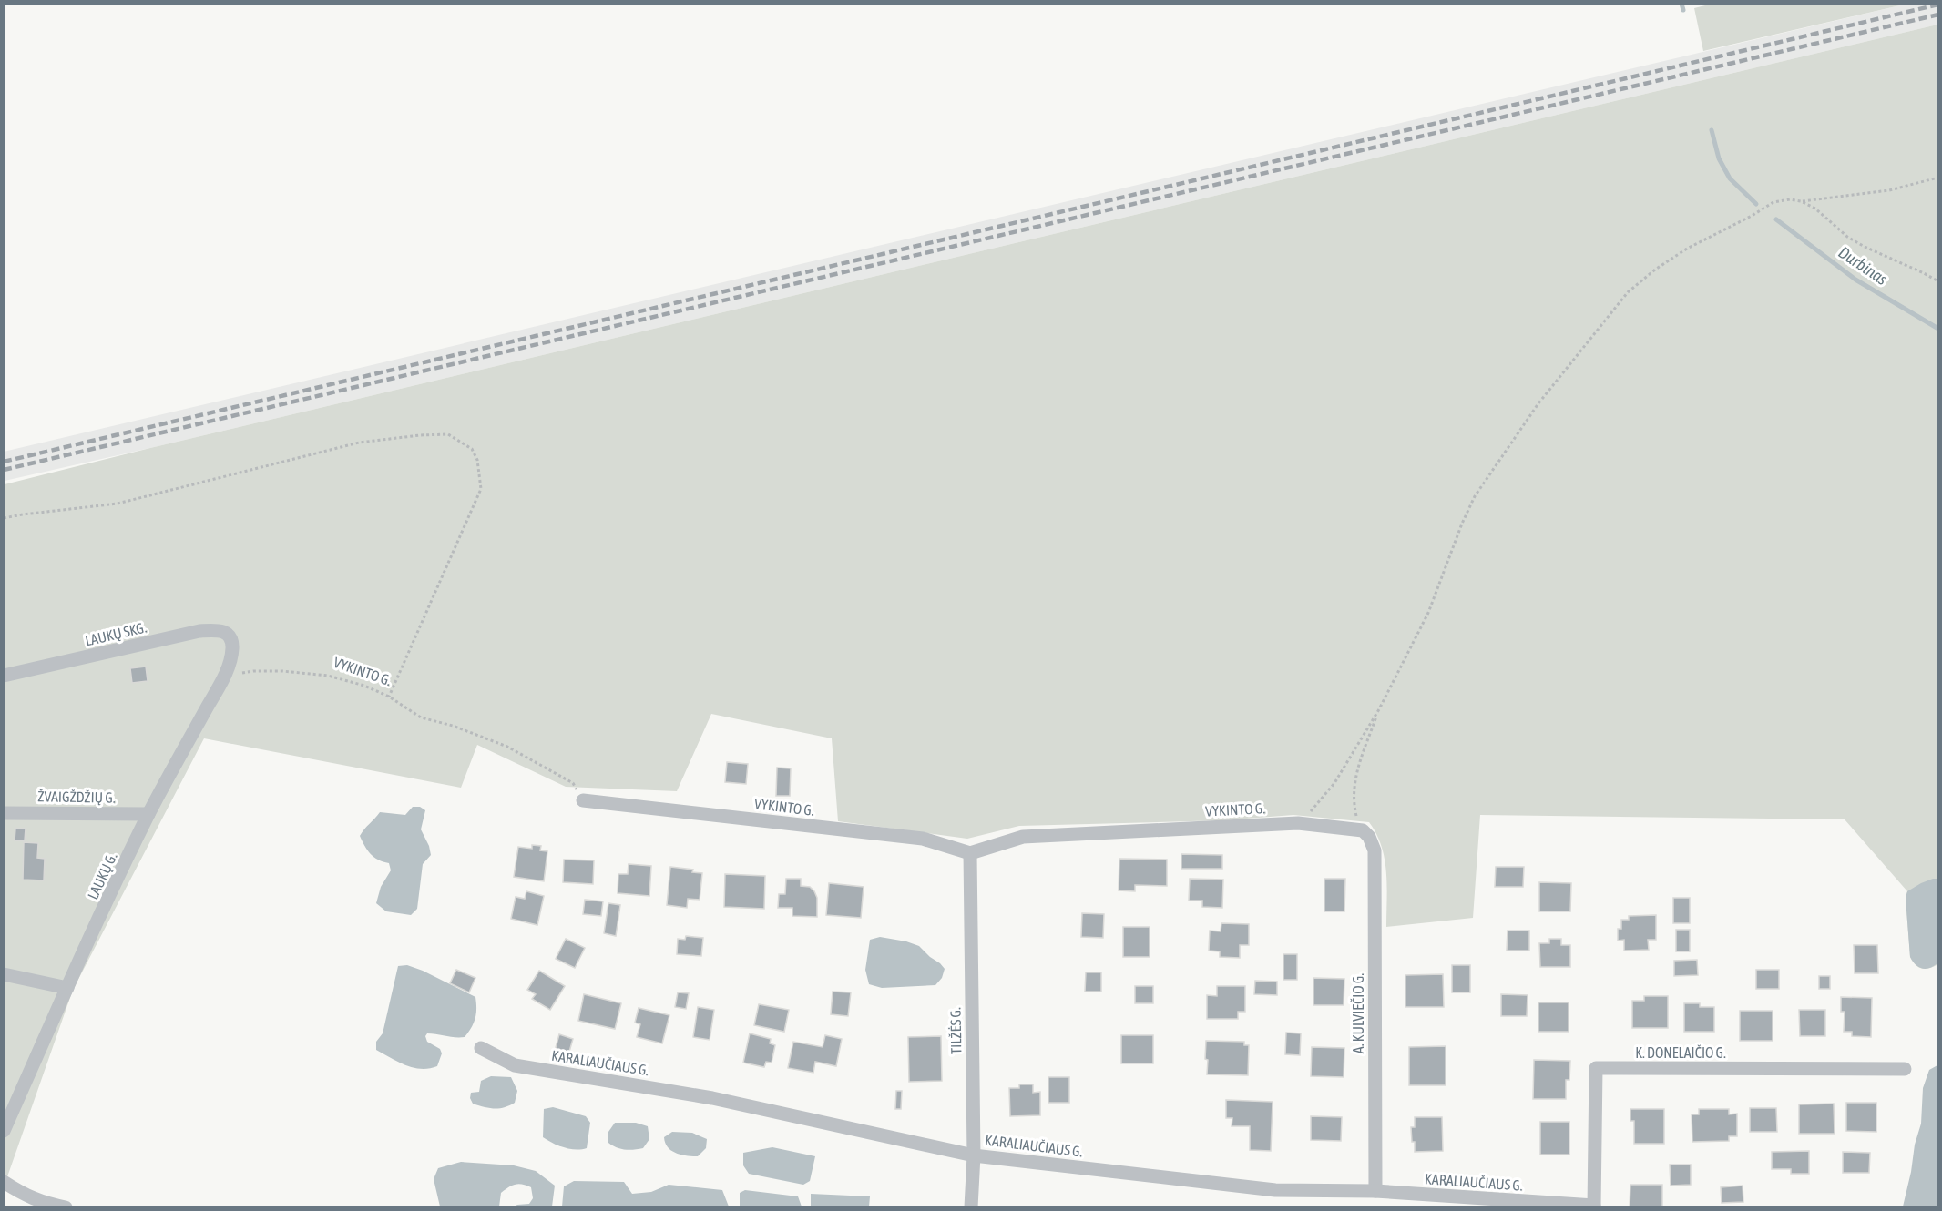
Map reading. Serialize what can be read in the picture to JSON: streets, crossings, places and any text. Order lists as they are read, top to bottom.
{
  "streets": {
    "street": [
      "LAUKŲ SKG.",
      "VYKINTO G.",
      "ŽVAIGŽDŽIŲ G.",
      "LAUKŲ G.",
      "A. KULVIEČIO G.",
      "TILŽĖS G.",
      "K. DONELAIČIO G.",
      "KARALIAUČIAUS G."
    ]
  },
  "crossings": [
    ["LAUKŲ SKG.", "LAUKŲ G."],
    ["VYKINTO G.", "LAUKŲ G."],
    ["VYKINTO G.", "A. KULVIEČIO G."],
    ["VYKINTO G.", "TILŽĖS G."],
    ["ŽVAIGŽDŽIŲ G.", "LAUKŲ G."],
    ["A. KULVIEČIO G.", "KARALIAUČIAUS G."],
    ["TILŽĖS G.", "KARALIAUČIAUS G."],
    ["K. DONELAIČIO G.", "KARALIAUČIAUS G."]
  ],
  "water": ["Durbinas"]
}
